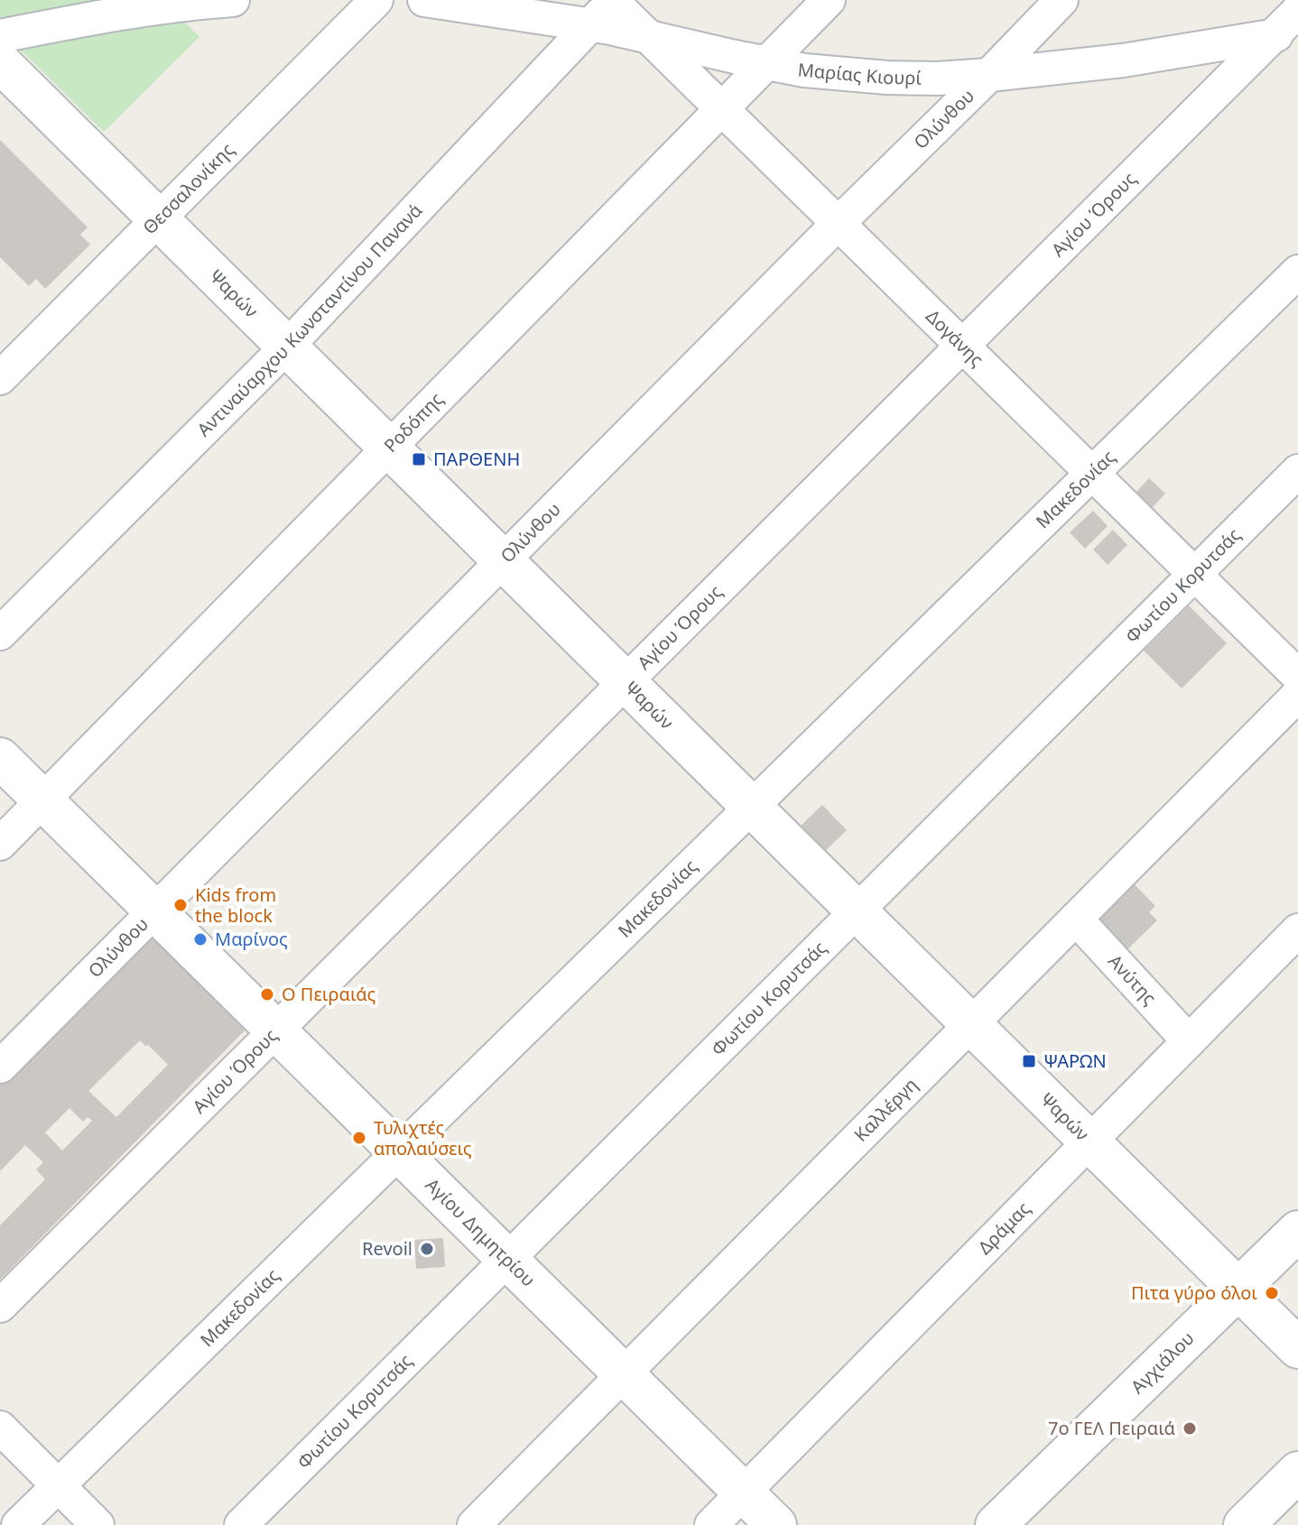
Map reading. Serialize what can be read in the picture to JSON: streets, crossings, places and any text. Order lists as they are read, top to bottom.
{
  "streets": {
    "main road": ["Ψαρών", "Αγίου Δημητρίου", "Αγχιάλου"],
    "street": [
      "Μαρίας Κιουρί",
      "Ολύνθου",
      "Θεσσαλονίκης",
      "Αγίου Όρους",
      "Αντιναύαρχου Κωνσταντίνου Πανανά",
      "Δογάνης",
      "Ροδόπης",
      "Μακεδονίας",
      "Φωτίου Κορυτσάς",
      "Ανύτης",
      "Καλλέργη",
      "Δράμας"
    ]
  },
  "crossings": [
    ["Μαρίας Κιουρί", "Ολύνθου"],
    ["Μαρίας Κιουρί", "Αγίου Όρους"],
    ["Μαρίας Κιουρί", "Αντιναύαρχου Κωνσταντίνου Πανανά"],
    ["Μαρίας Κιουρί", "Δογάνης"],
    ["Μαρίας Κιουρί", "Ροδόπης"],
    ["Ολύνθου", "Ψαρών"],
    ["Ολύνθου", "Δογάνης"],
    ["Ολύνθου", "Αγίου Δημητρίου"],
    ["Θεσσαλονίκης", "Ψαρών"],
    ["Αγίου Όρους", "Ψαρών"],
    ["Αγίου Όρους", "Δογάνης"],
    ["Αγίου Όρους", "Αγίου Δημητρίου"],
    ["Ψαρών", "Αντιναύαρχου Κωνσταντίνου Πανανά"],
    ["Ψαρών", "Ροδόπης"],
    ["Ψαρών", "Μακεδονίας"],
    ["Ψαρών", "Φωτίου Κορυτσάς"],
    ["Ψαρών", "Καλλέργη"],
    ["Ψαρών", "Δράμας"],
    ["Ψαρών", "Αγχιάλου"],
    ["Αντιναύαρχου Κωνσταντίνου Πανανά", "Δογάνης"],
    ["Δογάνης", "Ροδόπης"],
    ["Δογάνης", "Μακεδονίας"],
    ["Δογάνης", "Φωτίου Κορυτσάς"],
    ["Ροδόπης", "Αγίου Δημητρίου"],
    ["Μακεδονίας", "Αγίου Δημητρίου"],
    ["Φωτίου Κορυτσάς", "Αγίου Δημητρίου"],
    ["Ανύτης", "Καλλέργη"],
    ["Ανύτης", "Δράμας"],
    ["Καλλέργη", "Αγίου Δημητρίου"],
    ["Δράμας", "Αγίου Δημητρίου"]
  ],
  "places": {
    "transit": ["ΠΑΡΘΕΝΗ", "ΨΑΡΩΝ"],
    "other": [
      "Kids from the block",
      "Μαρίνος",
      "Ο Πειραιάς",
      "Τυλιχτές απολαύσεις",
      "Revoil",
      "Πιτα γύρο όλοι",
      "7ο ΓΕΛ Πειραιά"
    ]
  }
}
